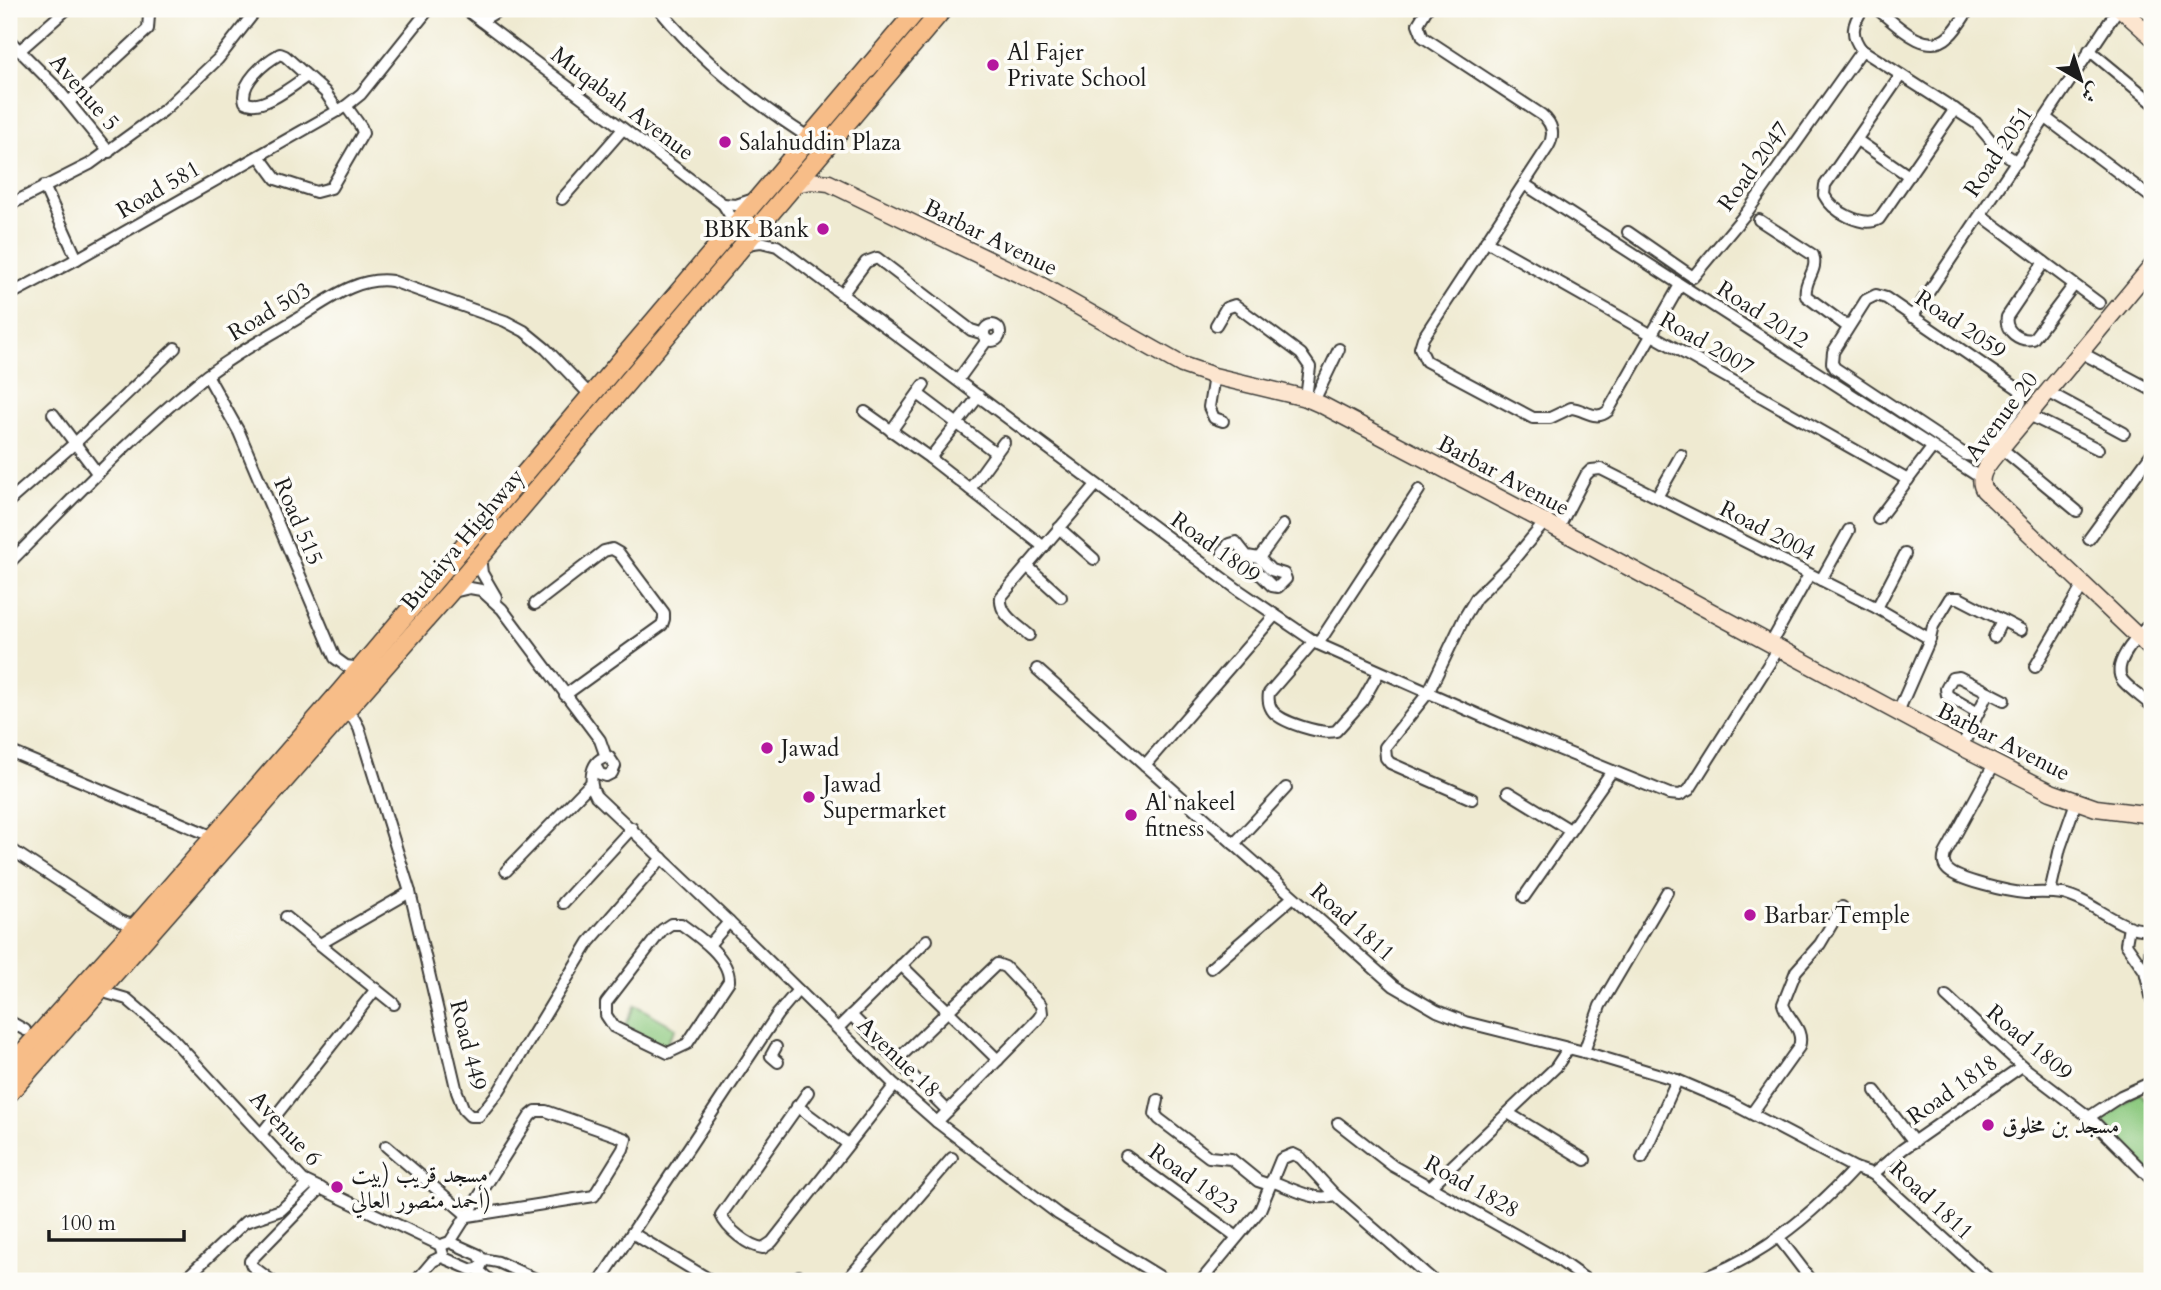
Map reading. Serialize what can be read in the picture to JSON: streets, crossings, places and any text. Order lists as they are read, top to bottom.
{
  "streets": {
    "main road": ["Budaiya Highway"],
    "street": [
      "Avenue 5",
      "Muqabah Avenue",
      "Road 2051",
      "Road 2047",
      "Road 581",
      "Barbar Avenue",
      "Road 503",
      "Road 2012",
      "Road 2059",
      "Road 2007",
      "Avenue 20",
      "Road 515",
      "Road 2004",
      "Road 1809",
      "Road 1811",
      "Road 449",
      "Avenue 18",
      "Road 1818",
      "Avenue 6",
      "Road 1823",
      "Road 1828"
    ]
  },
  "crossings": [
    ["Muqabah Avenue", "Budaiya Highway"],
    ["Road 2051", "Road 2059"],
    ["Barbar Avenue", "Road 2004"],
    ["Barbar Avenue", "Budaiya Highway"],
    ["Barbar Avenue", "Road 1809"],
    ["Road 503", "Road 515"],
    ["Road 503", "Budaiya Highway"],
    ["Road 2012", "Avenue 20"],
    ["Road 515", "Budaiya Highway"],
    ["Road 2004", "Road 1809"],
    ["Budaiya Highway", "Road 449"],
    ["Budaiya Highway", "Avenue 6"],
    ["Road 1809", "Road 1818"],
    ["Road 1811", "Road 1818"],
    ["Road 449", "Avenue 18"]
  ],
  "places": [
    "Al Fajer Private School",
    "Salahuddin Plaza",
    "BBK Bank",
    "Jawad",
    "Jawad Supermarket",
    "Al nakeel fitness",
    "Barbar Temple",
    "مسجد بن مخلوق",
    "مسجد قريب (بيت أحمد منصور العالي)"
  ],
  "scale_bar": "100 m",
  "north": "bottom right"
}
